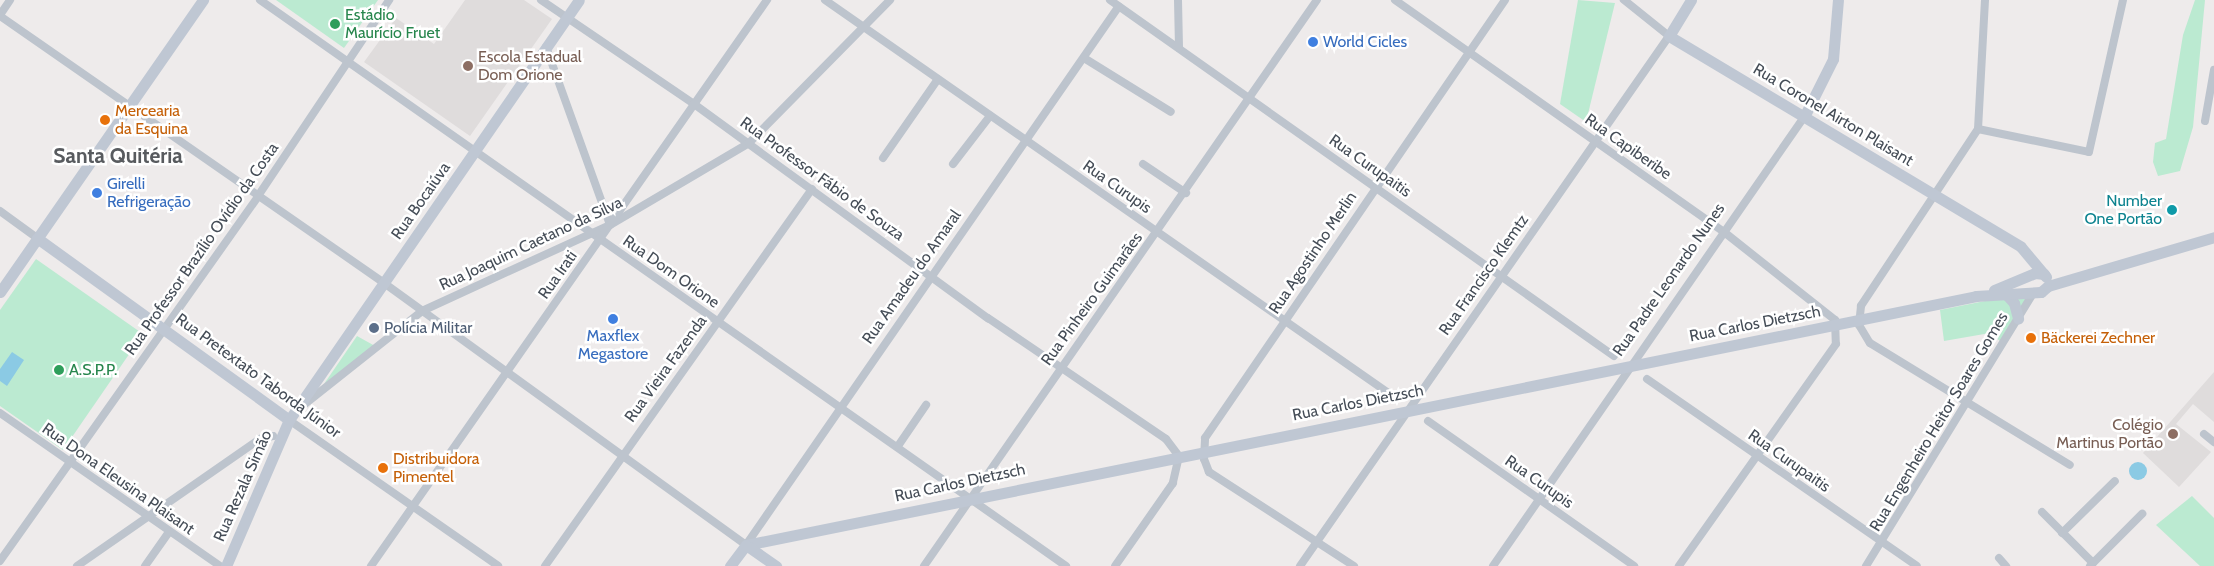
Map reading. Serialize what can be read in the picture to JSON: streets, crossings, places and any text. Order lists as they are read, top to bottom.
{
  "streets": {
    "street": [
      "Rua Coronel Airton Plaisant",
      "Rua Capiberibe",
      "Rua Curupaitis",
      "Rua Professor Fábio de Souza",
      "Rua Curupis",
      "Rua Bocaiúva",
      "Rua Joaquim Caetano da Silva",
      "Rua Professor Brazílio Ovídio da Costa",
      "Rua Agostinho Merlin",
      "Rua Dom Orione",
      "Rua Irati",
      "Rua Francisco Klemtz",
      "Rua Amadeu do Amaral",
      "Rua Padre Leonardo Nunes",
      "Rua Pinheiro Guimarães",
      "Rua Carlos Dietzsch",
      "Rua Vieira Fazenda",
      "Rua Pretextato Taborda Júnior",
      "Rua Engenheiro Heitor Soares Gomes",
      "Rua Dona Eleusina Plaisant",
      "Rua Rezala Simão"
    ]
  },
  "crossings": [
    ["Rua Coronel Airton Plaisant", "Rua Francisco Klemtz"],
    ["Rua Coronel Airton Plaisant", "Rua Padre Leonardo Nunes"],
    ["Rua Coronel Airton Plaisant", "Rua Carlos Dietzsch"],
    ["Rua Capiberibe", "Rua Agostinho Merlin"],
    ["Rua Capiberibe", "Rua Francisco Klemtz"],
    ["Rua Capiberibe", "Rua Padre Leonardo Nunes"],
    ["Rua Capiberibe", "Rua Carlos Dietzsch"],
    ["Rua Curupaitis", "Rua Agostinho Merlin"],
    ["Rua Curupaitis", "Rua Francisco Klemtz"],
    ["Rua Curupaitis", "Rua Amadeu do Amaral"],
    ["Rua Curupaitis", "Rua Pinheiro Guimarães"],
    ["Rua Curupaitis", "Rua Engenheiro Heitor Soares Gomes"],
    ["Rua Professor Fábio de Souza", "Rua Bocaiúva"],
    ["Rua Professor Fábio de Souza", "Rua Joaquim Caetano da Silva"],
    ["Rua Professor Fábio de Souza", "Rua Irati"],
    ["Rua Professor Fábio de Souza", "Rua Amadeu do Amaral"],
    ["Rua Professor Fábio de Souza", "Rua Pinheiro Guimarães"],
    ["Rua Professor Fábio de Souza", "Rua Carlos Dietzsch"],
    ["Rua Professor Fábio de Souza", "Rua Vieira Fazenda"],
    ["Rua Curupis", "Rua Joaquim Caetano da Silva"],
    ["Rua Curupis", "Rua Agostinho Merlin"],
    ["Rua Curupis", "Rua Amadeu do Amaral"],
    ["Rua Curupis", "Rua Padre Leonardo Nunes"],
    ["Rua Curupis", "Rua Pinheiro Guimarães"],
    ["Rua Bocaiúva", "Rua Joaquim Caetano da Silva"],
    ["Rua Bocaiúva", "Rua Dom Orione"],
    ["Rua Bocaiúva", "Rua Pretextato Taborda Júnior"],
    ["Rua Bocaiúva", "Rua Rezala Simão"],
    ["Rua Joaquim Caetano da Silva", "Rua Dom Orione"],
    ["Rua Joaquim Caetano da Silva", "Rua Irati"],
    ["Rua Joaquim Caetano da Silva", "Rua Pretextato Taborda Júnior"],
    ["Rua Joaquim Caetano da Silva", "Rua Rezala Simão"],
    ["Rua Professor Brazílio Ovídio da Costa", "Rua Dom Orione"],
    ["Rua Professor Brazílio Ovídio da Costa", "Rua Pretextato Taborda Júnior"],
    ["Rua Professor Brazílio Ovídio da Costa", "Rua Dona Eleusina Plaisant"],
    ["Rua Agostinho Merlin", "Rua Carlos Dietzsch"],
    ["Rua Dom Orione", "Rua Irati"],
    ["Rua Dom Orione", "Rua Amadeu do Amaral"],
    ["Rua Dom Orione", "Rua Pinheiro Guimarães"],
    ["Rua Dom Orione", "Rua Carlos Dietzsch"],
    ["Rua Dom Orione", "Rua Vieira Fazenda"],
    ["Rua Irati", "Rua Pretextato Taborda Júnior"],
    ["Rua Francisco Klemtz", "Rua Carlos Dietzsch"],
    ["Rua Amadeu do Amaral", "Rua Carlos Dietzsch"],
    ["Rua Padre Leonardo Nunes", "Rua Carlos Dietzsch"],
    ["Rua Pinheiro Guimarães", "Rua Carlos Dietzsch"],
    ["Rua Carlos Dietzsch", "Rua Engenheiro Heitor Soares Gomes"],
    ["Rua Pretextato Taborda Júnior", "Rua Rezala Simão"]
  ],
  "districts": ["Santa Quitéria"],
  "places": [
    "Estádio Maurício Fruet",
    "World Cicles",
    "Escola Estadual Dom Orione",
    "Mercearia da Esquina",
    "Girelli Refrigeração",
    "Number One Portão",
    "Maxflex Megastore",
    "Polícia Militar",
    "Bäckerei Zechner",
    "A.S.P.P.",
    "Colégio Martinus Portão",
    "Distribuidora Pimentel"
  ]
}
